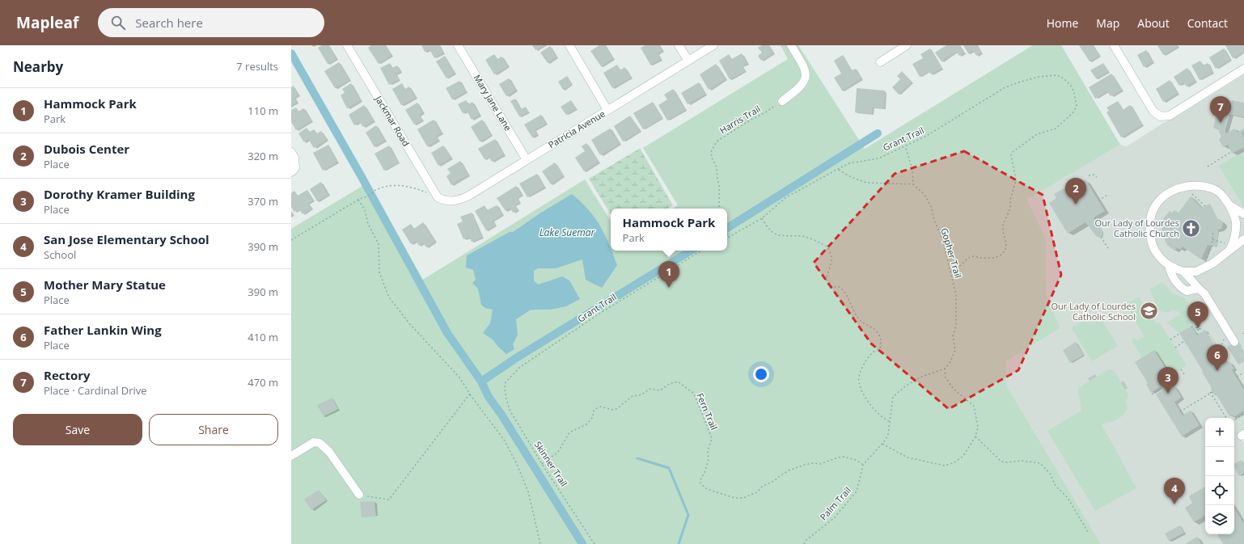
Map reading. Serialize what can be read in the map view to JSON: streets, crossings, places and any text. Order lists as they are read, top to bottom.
{
  "streets": {
    "street": ["Mary Jane Lane", "Jackmar Road", "Patricia Avenue"],
    "path": [
      "Harris Trail",
      "Grant Trail",
      "Gopher Trail",
      "Fern Trail",
      "Skinner Trail",
      "Palm Trail"
    ]
  },
  "crossings": [
    ["Mary Jane Lane", "Patricia Avenue"],
    ["Jackmar Road", "Patricia Avenue"],
    ["Grant Trail", "Gopher Trail"],
    ["Grant Trail", "Skinner Trail"],
    ["Gopher Trail", "Palm Trail"],
    ["Fern Trail", "Skinner Trail"],
    ["Fern Trail", "Palm Trail"]
  ],
  "water": ["Lake Suemar"],
  "places": {
    "church": ["Our Lady of Lourdes Catholic Church"],
    "school or university": ["Our Lady of Lourdes Catholic School"]
  },
  "page": {
    "header": "Mapleaf",
    "search": "Search here",
    "nav": [
      "Home",
      "Map",
      "About",
      "Contact"
    ],
    "heading": ["Nearby", "7 results"],
    "list": [
      {
        "mark": "1",
        "name": "Hammock Park",
        "note": "Park",
        "value": "110 m"
      },
      {
        "mark": "2",
        "name": "Dubois Center",
        "note": "Place",
        "value": "320 m"
      },
      {
        "mark": "3",
        "name": "Dorothy Kramer Building",
        "note": "Place",
        "value": "370 m"
      },
      {
        "mark": "4",
        "name": "San Jose Elementary School",
        "note": "School",
        "value": "390 m"
      },
      {
        "mark": "5",
        "name": "Mother Mary Statue",
        "note": "Place",
        "value": "390 m"
      },
      {
        "mark": "6",
        "name": "Father Lankin Wing",
        "note": "Place",
        "value": "410 m"
      },
      {
        "mark": "7",
        "name": "Rectory",
        "note": "Place · Cardinal Drive",
        "value": "470 m"
      }
    ],
    "pins": [
      "7",
      "2",
      "1",
      "5",
      "6",
      "3",
      "4"
    ],
    "popup": ["Hammock Park", "Park"],
    "buttons": ["Save", "Share"],
    "map_buttons": ["+", "−"]
  }
}
